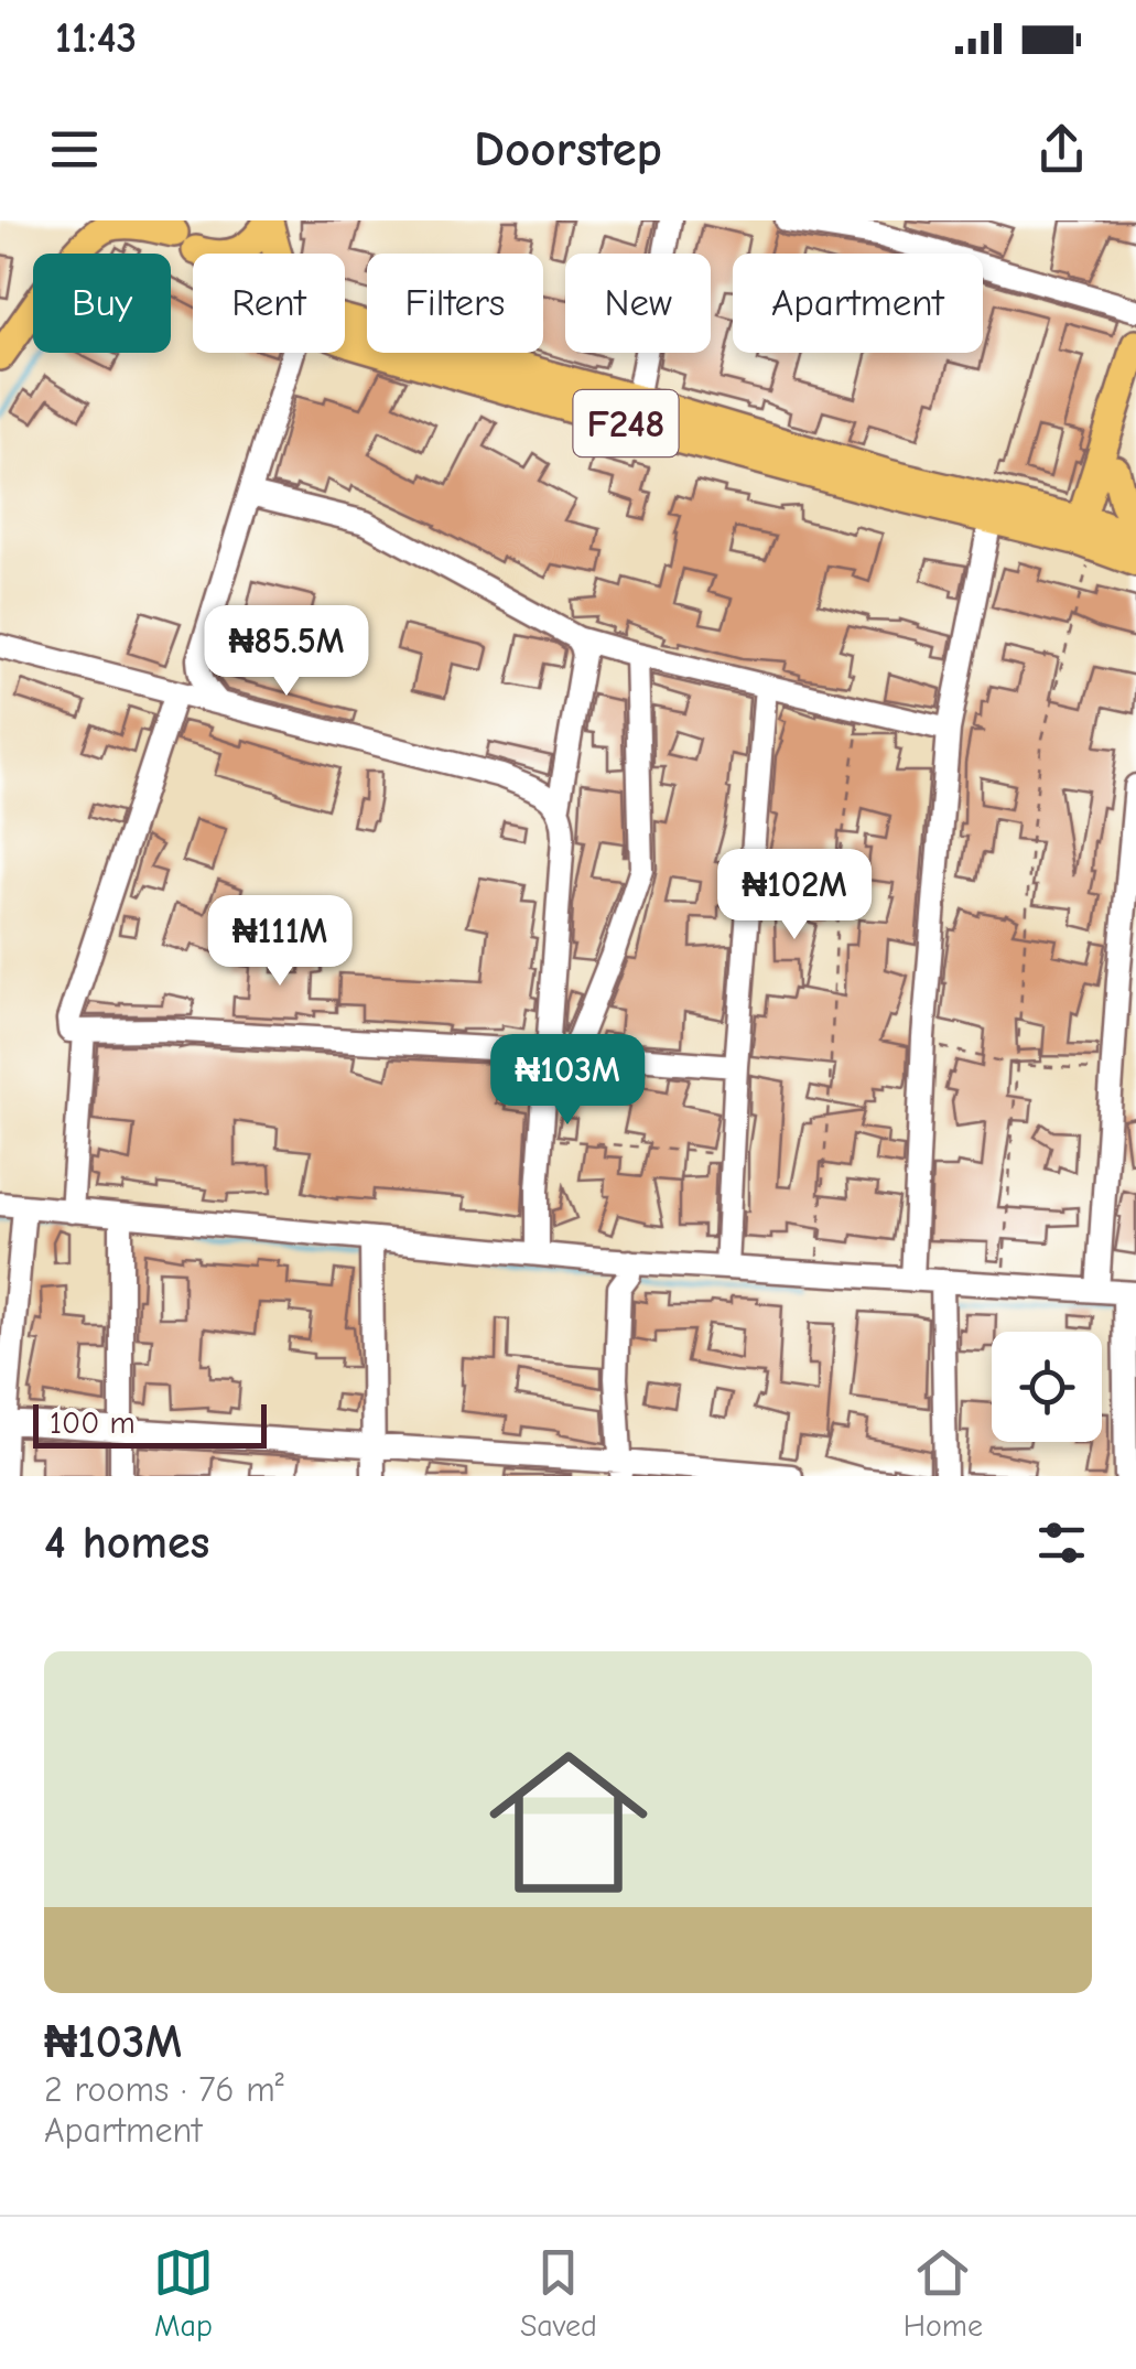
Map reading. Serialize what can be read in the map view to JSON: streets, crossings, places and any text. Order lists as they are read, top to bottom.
{
  "streets": {
    "main road": ["F248"]
  },
  "scale_bar": "100 m",
  "page": {
    "status": "11:43",
    "header": "Doorstep",
    "chip": [
      "Buy",
      "Rent",
      "Filters",
      "New",
      "Apartment"
    ],
    "price": [
      "₦85.5M",
      "₦102M",
      "₦111M",
      "₦103M"
    ],
    "scale": "100 m",
    "heading": "4 homes",
    "list": [
      {
        "name": "₦103M",
        "note": "2 rooms · 76 m² · Apartment"
      }
    ],
    "tabs": ["Map", "Saved", "Home"]
  }
}
